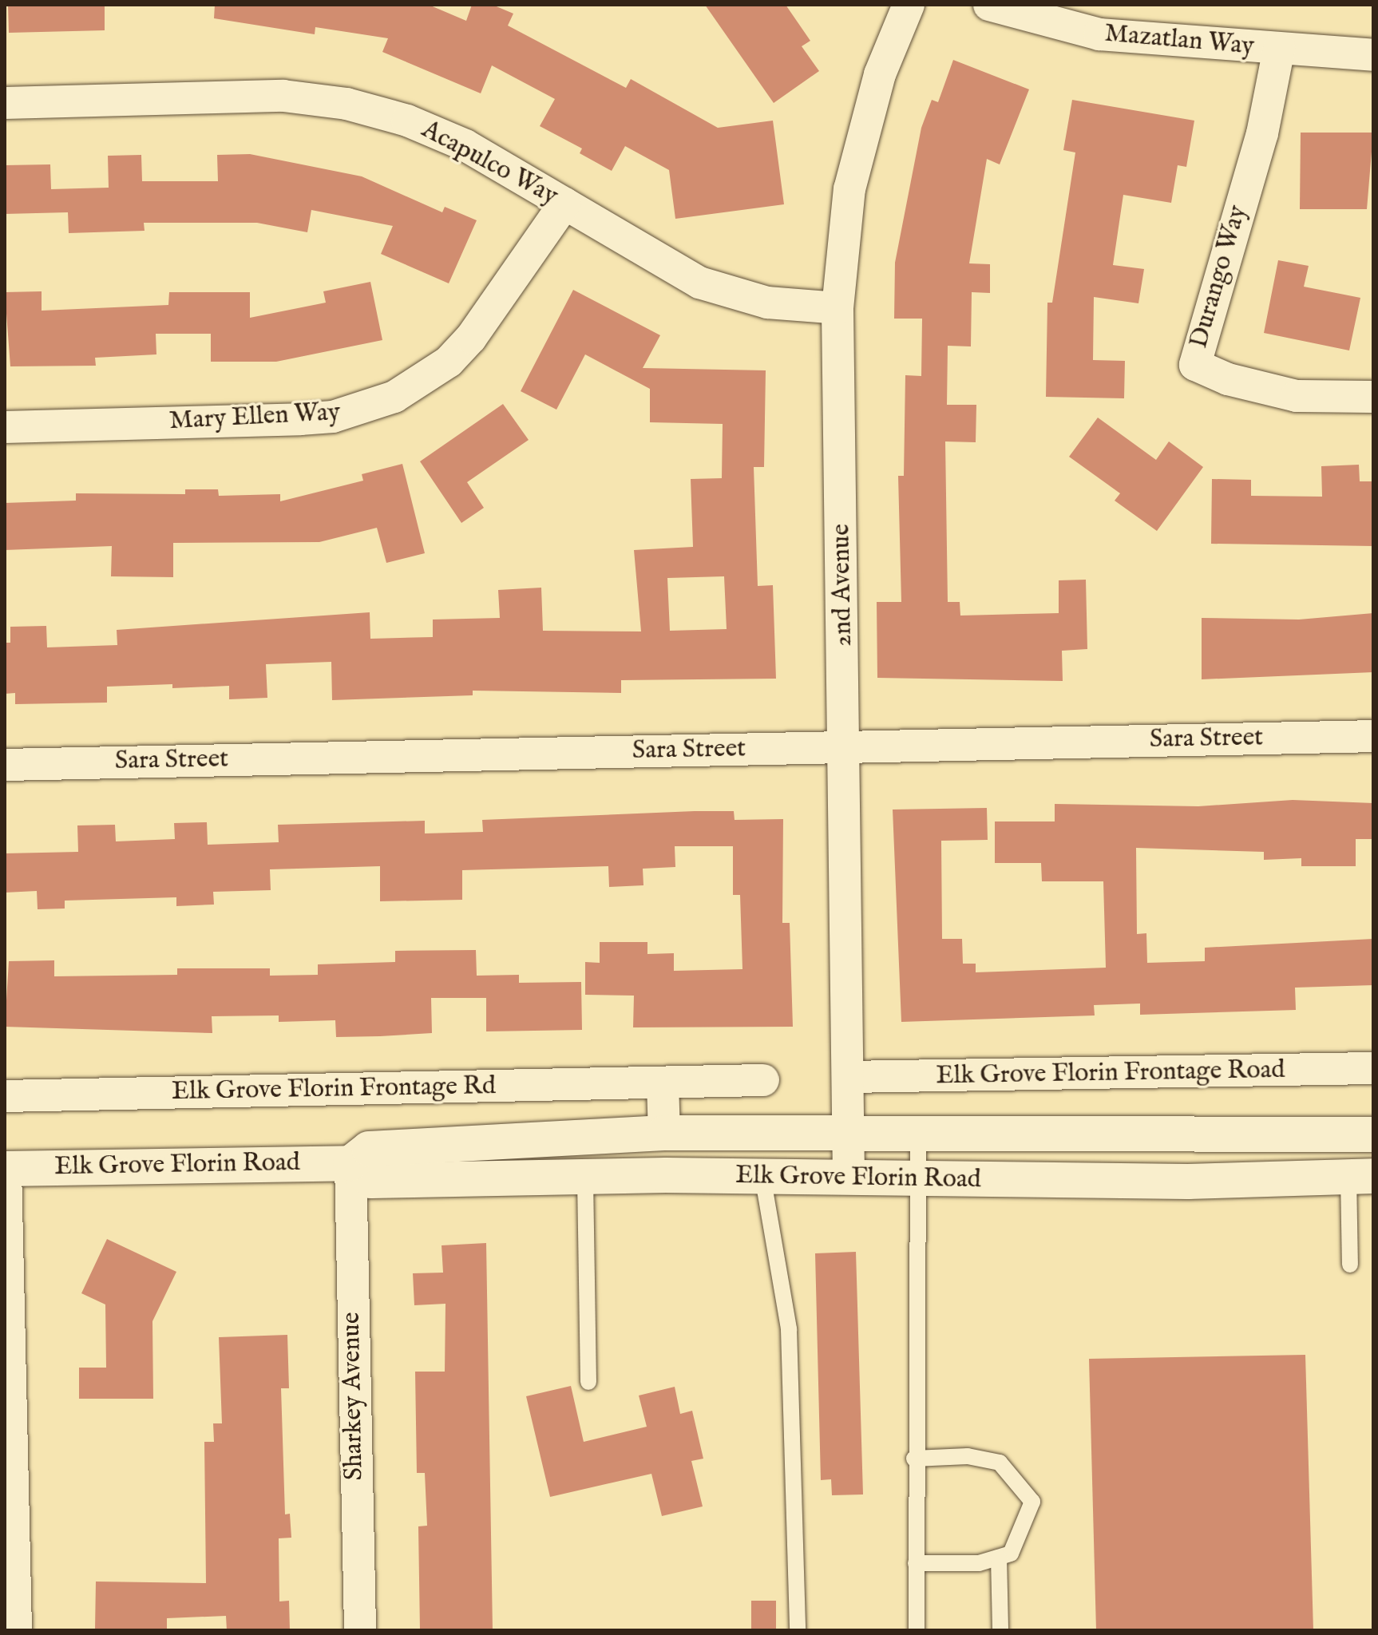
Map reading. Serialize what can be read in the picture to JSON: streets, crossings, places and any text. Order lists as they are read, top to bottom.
{
  "streets": {
    "main road": ["Elk Grove Florin Road"],
    "street": [
      "Mazatlan Way",
      "Acapulco Way",
      "Durango Way",
      "Mary Ellen Way",
      "2nd Avenue",
      "Sara Street",
      "Elk Grove Florin Frontage Road",
      "Elk Grove Florin Frontage Rd",
      "Sharkey Avenue"
    ]
  },
  "crossings": [
    ["Mazatlan Way", "Durango Way"],
    ["Acapulco Way", "Mary Ellen Way"],
    ["Acapulco Way", "2nd Avenue"],
    ["2nd Avenue", "Sara Street"],
    ["2nd Avenue", "Elk Grove Florin Frontage Road"],
    ["2nd Avenue", "Elk Grove Florin Road"],
    ["Elk Grove Florin Road", "Sharkey Avenue"]
  ]
}
